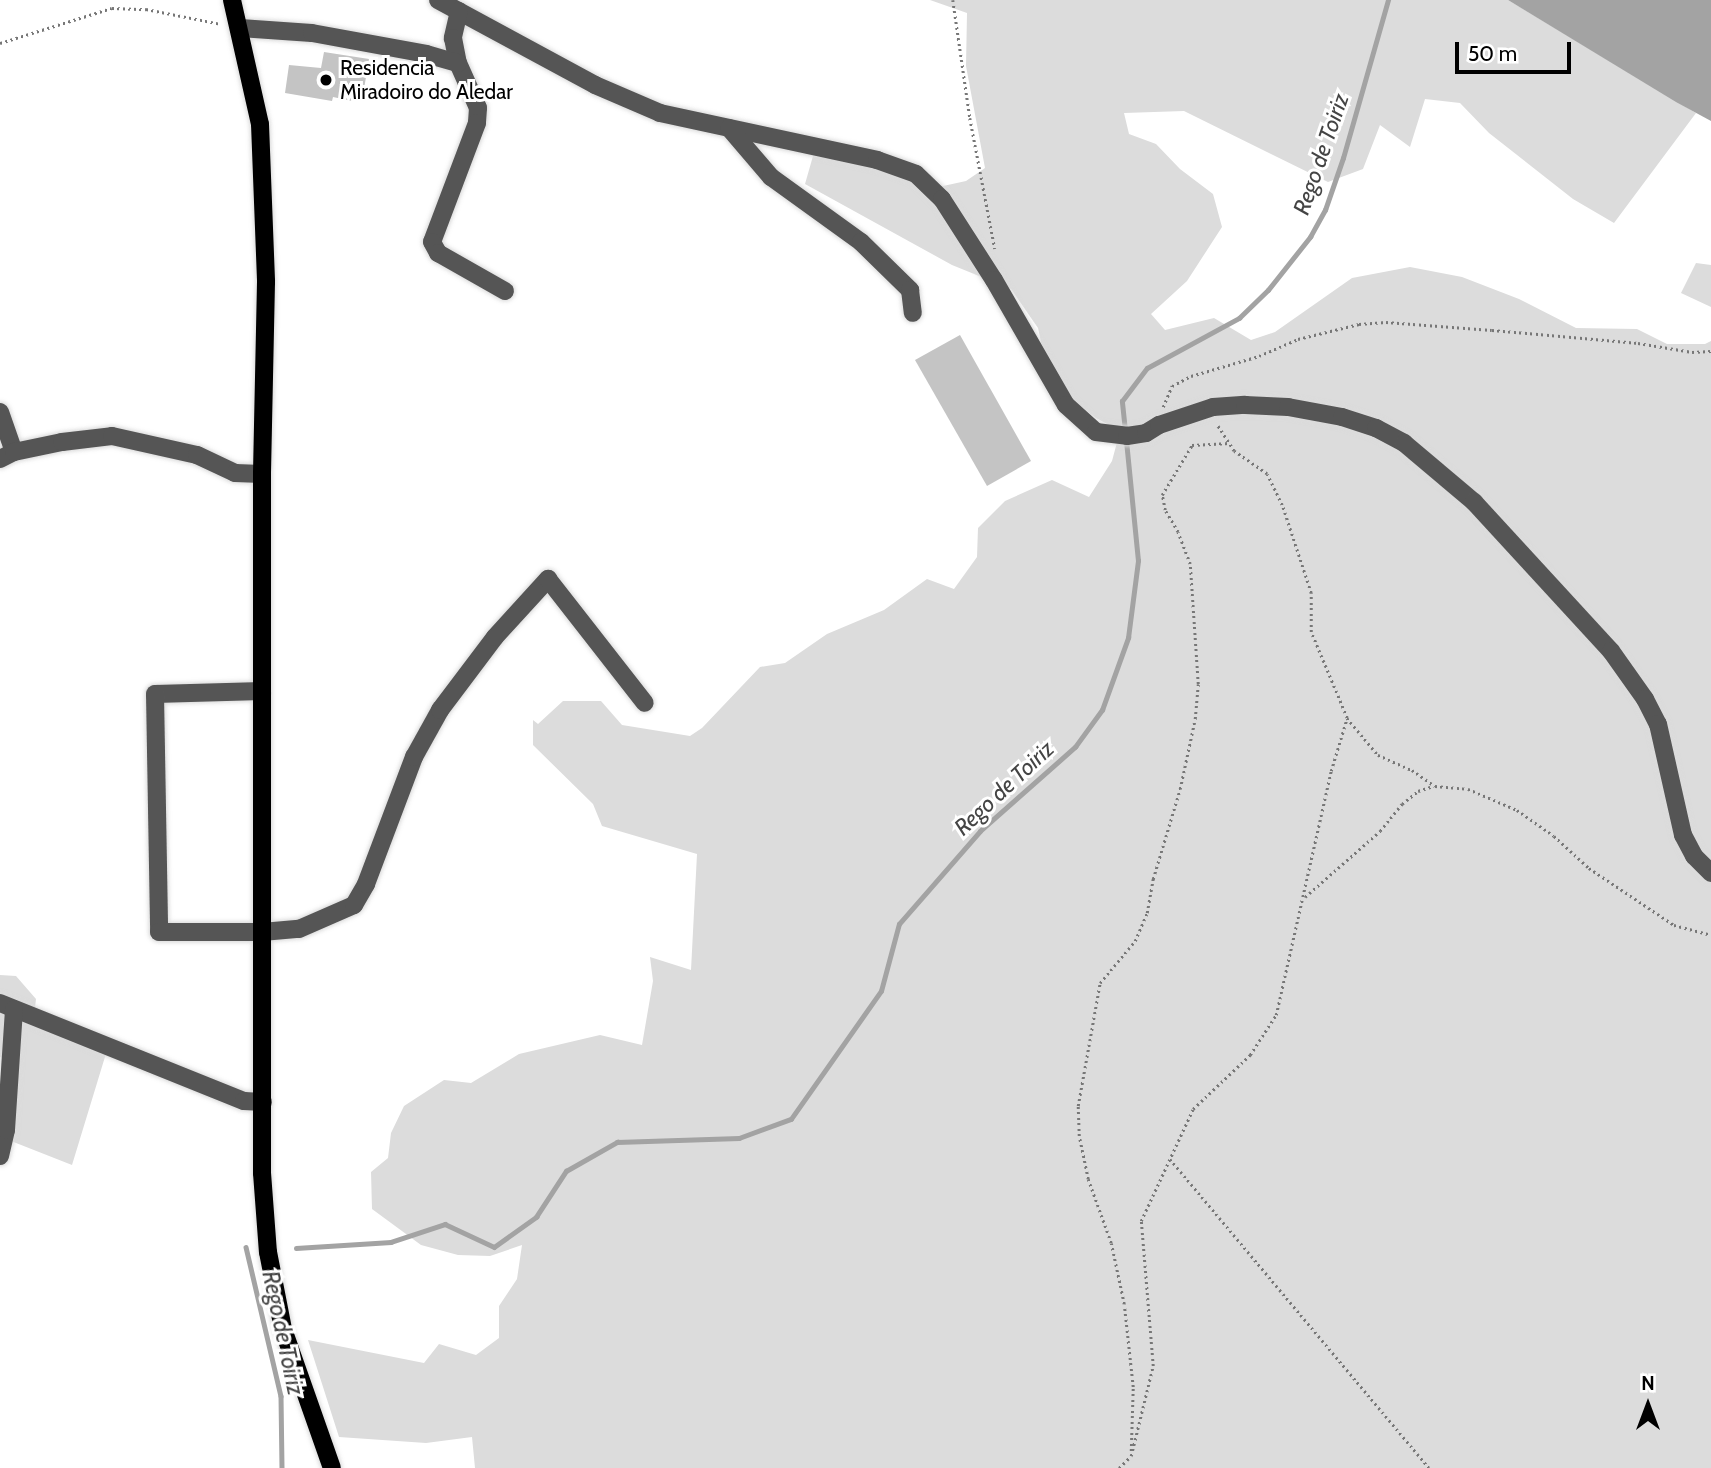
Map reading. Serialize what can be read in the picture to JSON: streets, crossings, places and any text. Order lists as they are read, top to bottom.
{
  "water": ["Rego de Toiriz"],
  "places": ["Residencia Miradoiro do Aledar"],
  "scale_bar": "50 m",
  "north": "top"
}
